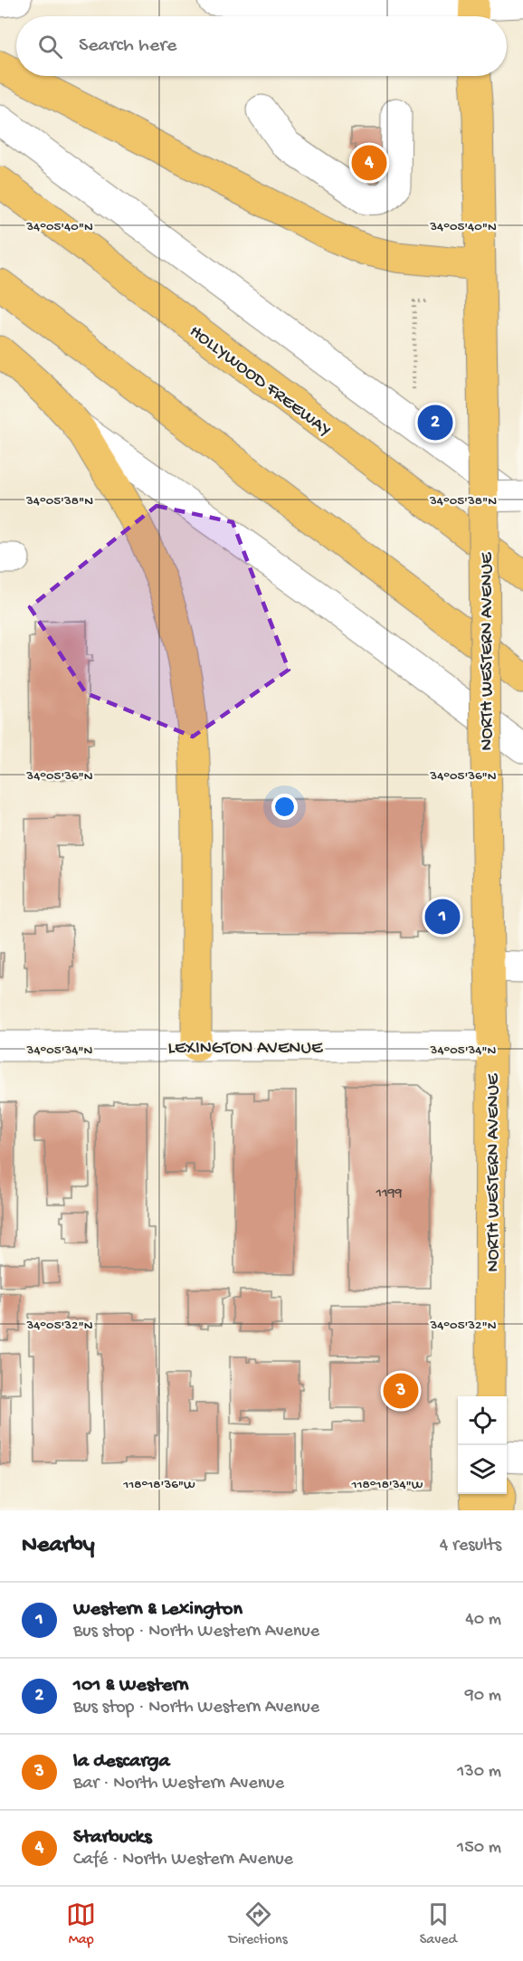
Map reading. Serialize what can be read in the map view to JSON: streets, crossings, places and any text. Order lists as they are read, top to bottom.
{
  "streets": {
    "main road": ["HOLLYWOOD FREEWAY", "NORTH WESTERN AVENUE"],
    "street": ["LEXINGTON AVENUE"]
  },
  "crossings": [
    ["NORTH WESTERN AVENUE", "LEXINGTON AVENUE"]
  ],
  "house_numbers": ["1199"],
  "page": {
    "search": "Search here",
    "pins": [
      "4",
      "2",
      "1",
      "3"
    ],
    "heading": ["Nearby", "4 results"],
    "list": [
      {
        "mark": "1",
        "name": "Western & Lexington",
        "note": "Bus stop · North Western Avenue",
        "value": "40 m"
      },
      {
        "mark": "2",
        "name": "101 & Western",
        "note": "Bus stop · North Western Avenue",
        "value": "90 m"
      },
      {
        "mark": "3",
        "name": "la descarga",
        "note": "Bar · North Western Avenue",
        "value": "130 m"
      },
      {
        "mark": "4",
        "name": "Starbucks",
        "note": "Café · North Western Avenue",
        "value": "150 m"
      }
    ],
    "nav": ["Map", "Directions", "Saved"]
  },
  "coordinates": [
    "34°05'40\"N",
    "34°05'38\"N",
    "34°05'36\"N",
    "34°05'34\"N",
    "34°05'32\"N",
    "118°18'36\"W",
    "118°18'34\"W"
  ]
}
